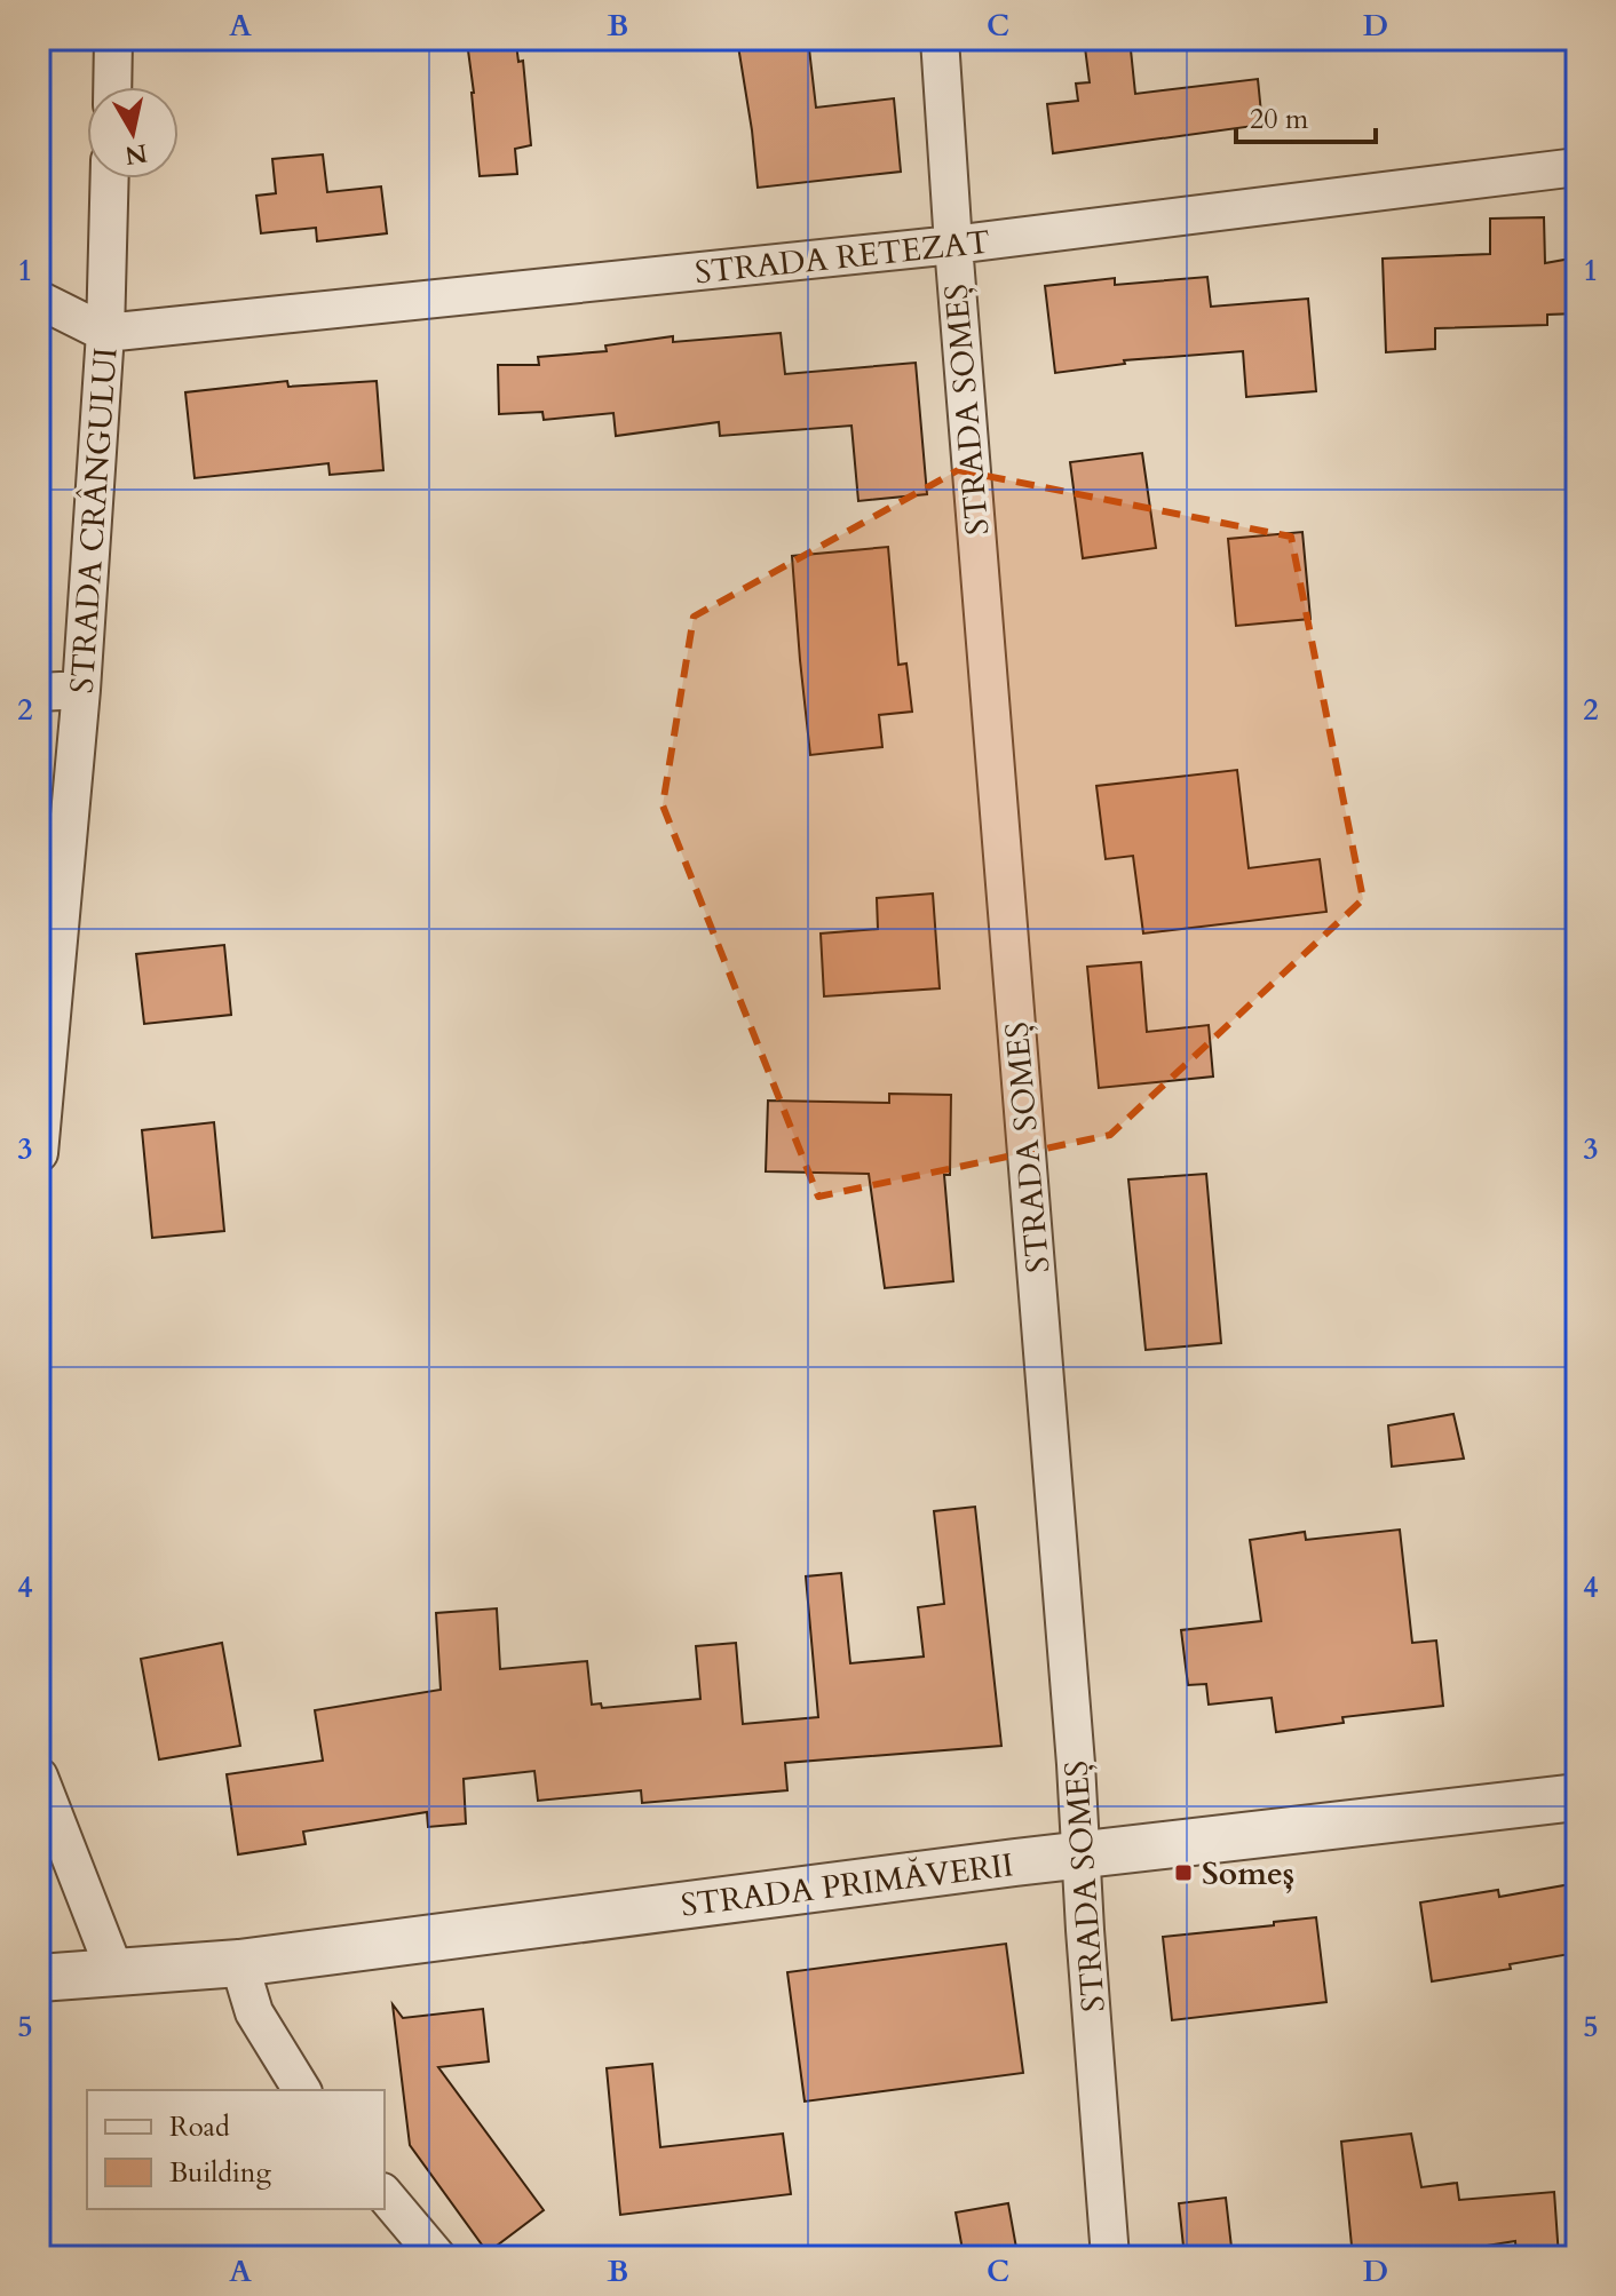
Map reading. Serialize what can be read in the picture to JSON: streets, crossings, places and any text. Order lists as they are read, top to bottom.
{
  "streets": {
    "street": [
      "STRADA RETEZAT",
      "STRADA SOMEȘ",
      "STRADA CRÂNGULUI",
      "STRADA PRIMĂVERII"
    ]
  },
  "crossings": [
    ["STRADA RETEZAT", "STRADA SOMEȘ"],
    ["STRADA RETEZAT", "STRADA CRÂNGULUI"],
    ["STRADA SOMEȘ", "STRADA PRIMĂVERII"]
  ],
  "places": {
    "transit": ["Someș"]
  },
  "legend": ["Road", "Building"],
  "scale_bar": "20 m",
  "north": "bottom",
  "grid": {
    "columns": [
      "A",
      "B",
      "C",
      "D"
    ],
    "rows": [
      "1",
      "2",
      "3",
      "4",
      "5"
    ]
  }
}
